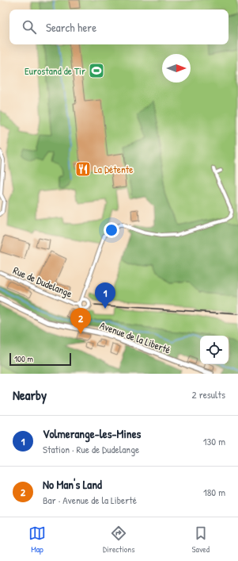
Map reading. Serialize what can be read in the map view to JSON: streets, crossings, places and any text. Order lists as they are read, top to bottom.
{
  "streets": {
    "main road": ["Avenue de la Liberté"],
    "street": ["Rue de Dudelange"]
  },
  "places": {
    "sports": ["Eurostand de Tir"],
    "restaurant": ["La Détente"]
  },
  "scale_bar": "100 m",
  "north": "right",
  "page": {
    "search": "Search here",
    "pins": ["1", "2"],
    "scale": "100 m",
    "heading": ["Nearby", "2 results"],
    "list": [
      {
        "mark": "1",
        "name": "Volmerange-les-Mines",
        "note": "Station · Rue de Dudelange",
        "value": "130 m"
      },
      {
        "mark": "2",
        "name": "No Man's Land",
        "note": "Bar · Avenue de la Liberté",
        "value": "180 m"
      }
    ],
    "nav": ["Map", "Directions", "Saved"]
  }
}
